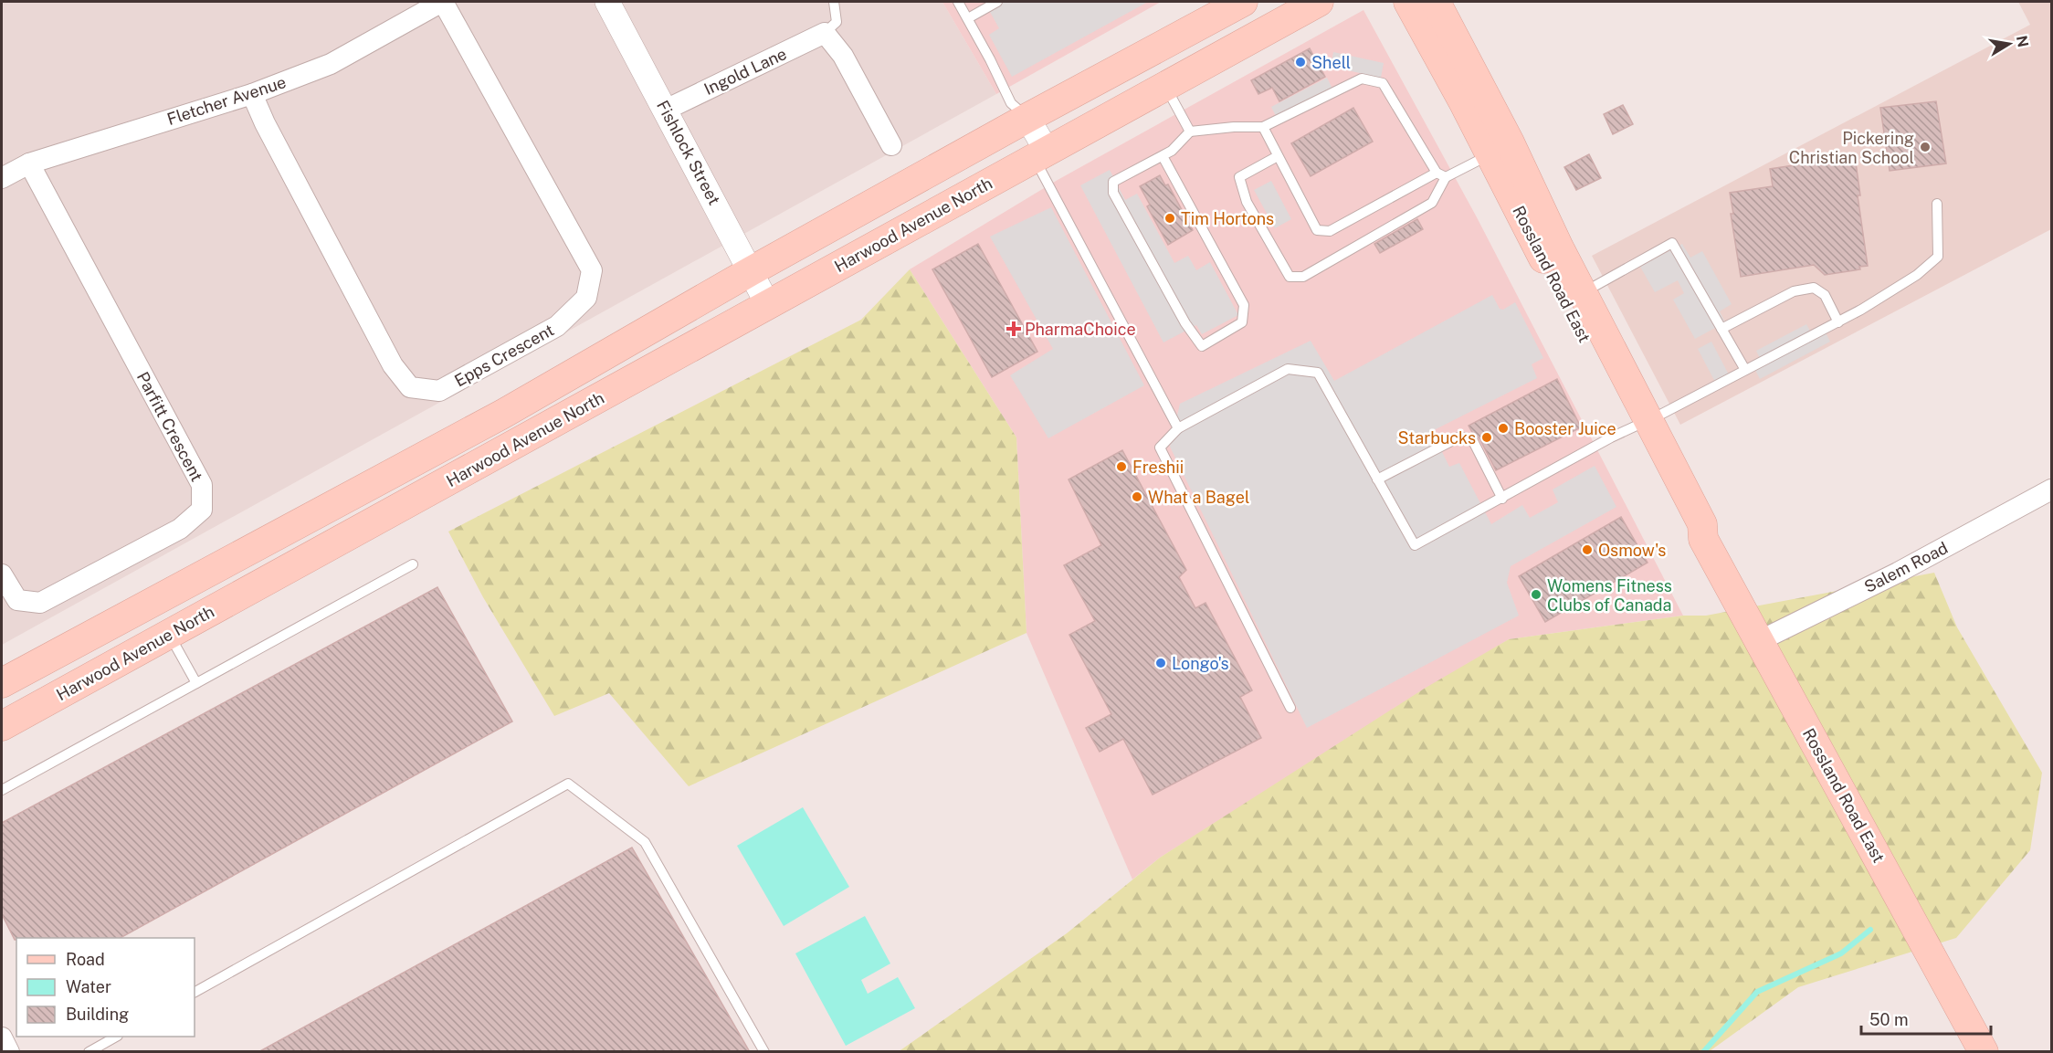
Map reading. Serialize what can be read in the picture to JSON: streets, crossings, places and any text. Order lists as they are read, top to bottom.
{
  "streets": {
    "main road": ["Harwood Avenue North", "Rossland Road East"],
    "street": [
      "Ingold Lane",
      "Fletcher Avenue",
      "Fishlock Street",
      "Epps Crescent",
      "Parfitt Crescent",
      "Salem Road"
    ]
  },
  "crossings": [
    ["Ingold Lane", "Fishlock Street"],
    ["Fletcher Avenue", "Epps Crescent"],
    ["Fletcher Avenue", "Parfitt Crescent"],
    ["Fishlock Street", "Harwood Avenue North"],
    ["Rossland Road East", "Salem Road"]
  ],
  "places": {
    "other": [
      "Shell",
      "Pickering Christian School",
      "Tim Hortons",
      "Booster Juice",
      "Starbucks",
      "Freshii",
      "What a Bagel",
      "Osmow's",
      "Womens Fitness Clubs of Canada",
      "Longo's"
    ],
    "health": ["PharmaChoice"]
  },
  "legend": ["Road", "Water", "Building"],
  "scale_bar": "50 m",
  "north": "right"
}
